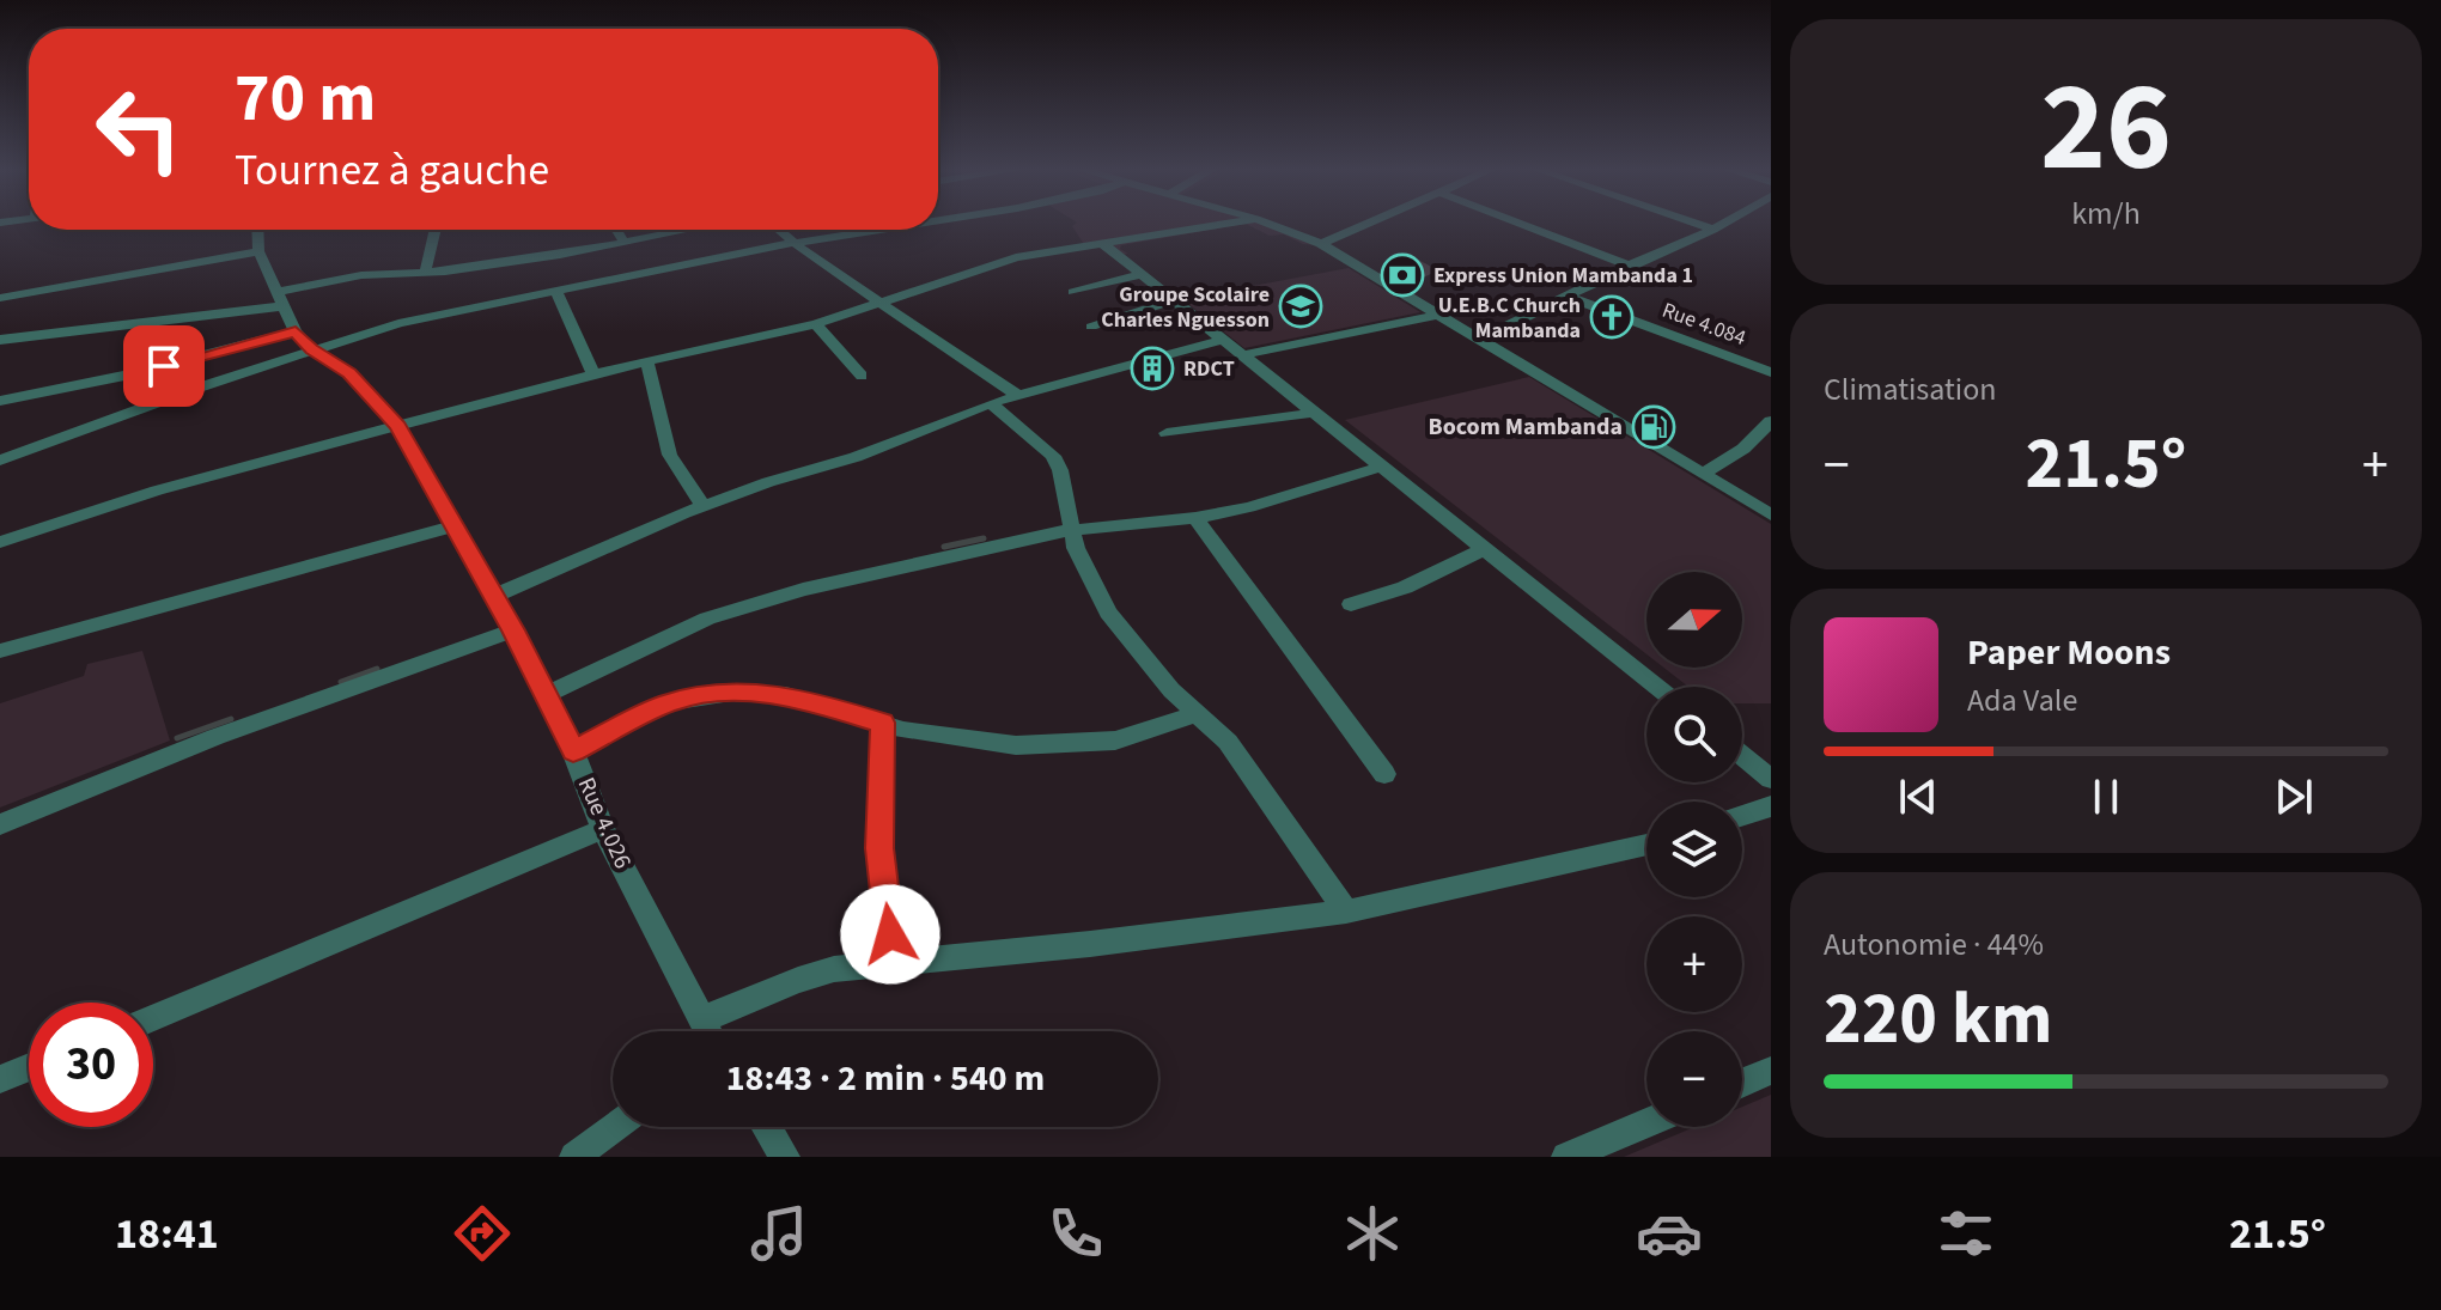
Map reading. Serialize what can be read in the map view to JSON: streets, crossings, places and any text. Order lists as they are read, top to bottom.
{
  "streets": {
    "street": ["Rue 4.084", "Rue 4.026"]
  },
  "places": {
    "bank": ["Express Union Mambanda 1"],
    "school or university": ["Groupe Scolaire Charles Nguesson"],
    "church": ["U.E.B.C Church Mambanda"],
    "building": ["RDCT"],
    "fuel station": ["Bocom Mambanda"]
  },
  "north": "right",
  "page": {
    "tile": [
      ["26", "km/h"],
      "Climatisation",
      ["Autonomie · 44%", "220 km"]
    ],
    "turn": ["70 m", "Tournez à gauche"],
    "heat": ["−", "21.5°", "+"],
    "map_buttons": ["+", "−"],
    "song": ["Paper Moons", "Ada Vale"],
    "limit": "30",
    "trip": "18:43 · 2 min · 540 m",
    "tabs": ["18:41", "21.5°"]
  }
}
